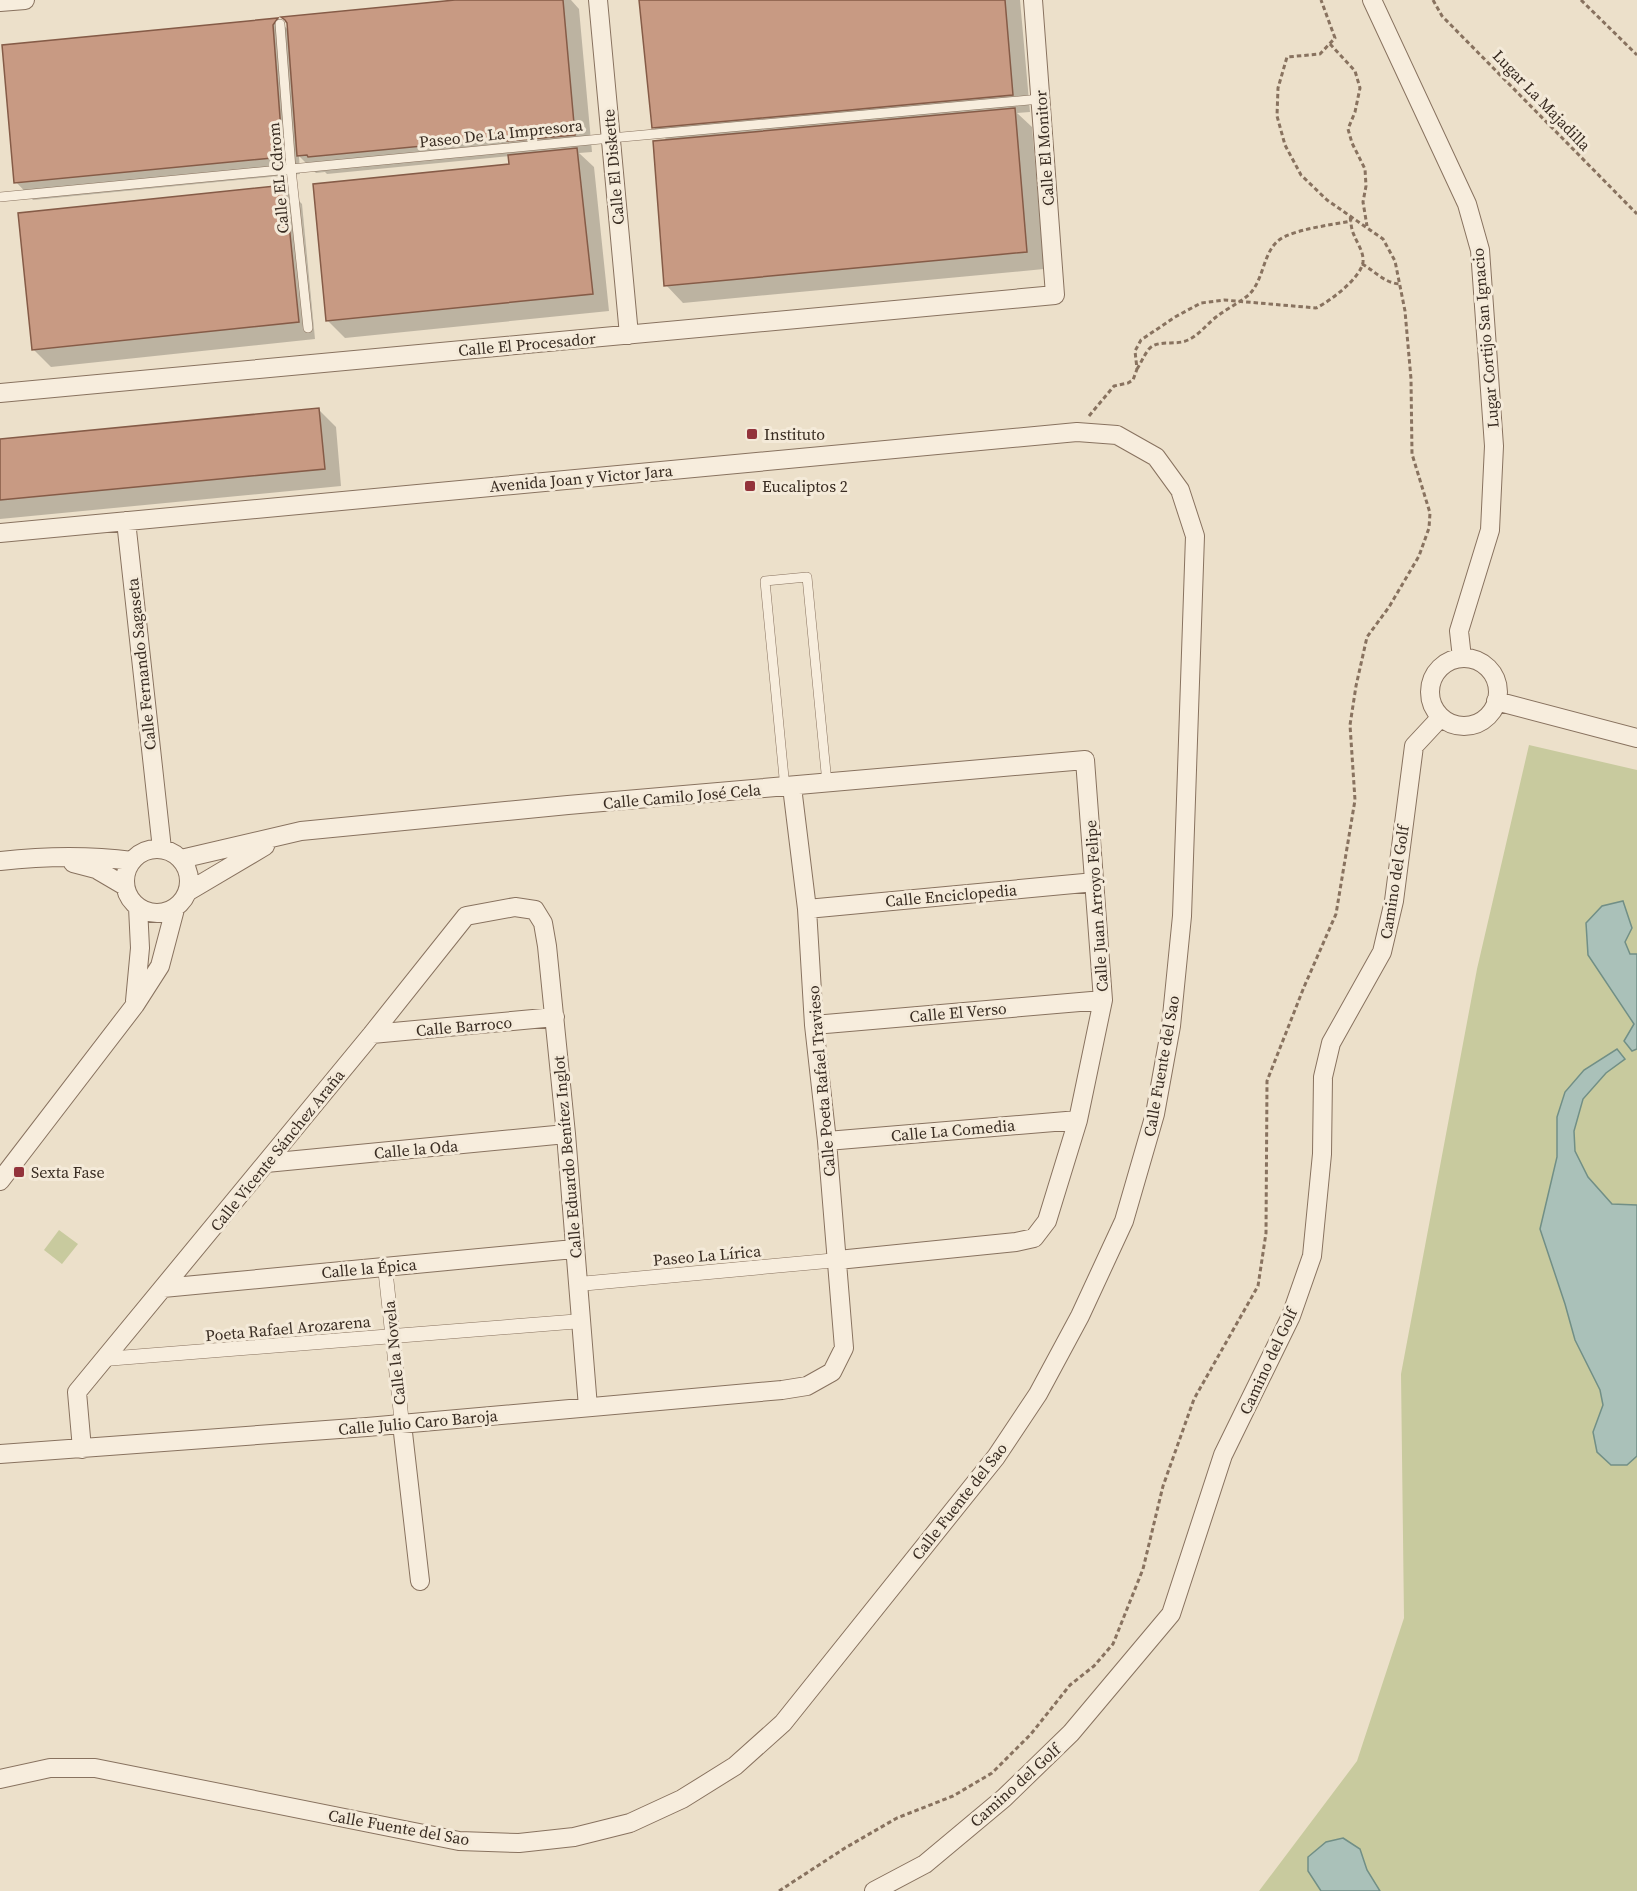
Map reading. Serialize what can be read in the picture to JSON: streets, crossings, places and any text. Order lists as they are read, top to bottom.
{
  "streets": {
    "street": [
      "Calle El Monitor",
      "Calle El Diskette",
      "Lugar Cortijo San Ignacio",
      "Calle El Procesador",
      "Avenida Joan y Victor Jara",
      "Calle Fernando Sagaseta",
      "Calle Camilo José Cela",
      "Camino del Golf",
      "Calle Enciclopedia",
      "Calle Juan Arroyo Felipe",
      "Calle El Verso",
      "Calle Barroco",
      "Calle Fuente del Sao",
      "Calle Poeta Rafael Travieso",
      "Calle La Comedia",
      "Calle la Oda",
      "Calle Vicente Sánchez Araña",
      "Calle Eduardo Benítez Inglot",
      "Paseo La Lírica",
      "Calle la Épica",
      "Poeta Rafael Arozarena",
      "Calle la Novela",
      "Calle Julio Caro Baroja"
    ],
    "lane": ["Paseo De La Impresora", "Calle EL Cdrom"],
    "path": ["Lugar La Majadilla"]
  },
  "crossings": [
    ["Paseo De La Impresora", "Calle El Monitor"],
    ["Paseo De La Impresora", "Calle El Diskette"],
    ["Paseo De La Impresora", "Calle EL Cdrom"],
    ["Calle El Monitor", "Calle El Procesador"],
    ["Calle El Diskette", "Calle El Procesador"],
    ["Lugar Cortijo San Ignacio", "Camino del Golf"],
    ["Avenida Joan y Victor Jara", "Calle Fernando Sagaseta"],
    ["Avenida Joan y Victor Jara", "Calle Fuente del Sao"],
    ["Calle Fernando Sagaseta", "Calle Camilo José Cela"],
    ["Calle Camilo José Cela", "Calle Juan Arroyo Felipe"],
    ["Calle Camilo José Cela", "Calle Poeta Rafael Travieso"],
    ["Calle Enciclopedia", "Calle Juan Arroyo Felipe"],
    ["Calle Enciclopedia", "Calle Poeta Rafael Travieso"],
    ["Calle Juan Arroyo Felipe", "Calle El Verso"],
    ["Calle Juan Arroyo Felipe", "Calle Poeta Rafael Travieso"],
    ["Calle Juan Arroyo Felipe", "Calle La Comedia"],
    ["Calle Juan Arroyo Felipe", "Paseo La Lírica"],
    ["Calle El Verso", "Calle Poeta Rafael Travieso"],
    ["Calle Barroco", "Calle Vicente Sánchez Araña"],
    ["Calle Barroco", "Calle Eduardo Benítez Inglot"],
    ["Calle Poeta Rafael Travieso", "Calle La Comedia"],
    ["Calle Poeta Rafael Travieso", "Paseo La Lírica"],
    ["Calle Poeta Rafael Travieso", "Calle Julio Caro Baroja"],
    ["Calle la Oda", "Calle Vicente Sánchez Araña"],
    ["Calle la Oda", "Calle Eduardo Benítez Inglot"],
    ["Calle Vicente Sánchez Araña", "Calle Eduardo Benítez Inglot"],
    ["Calle Vicente Sánchez Araña", "Calle la Épica"],
    ["Calle Vicente Sánchez Araña", "Poeta Rafael Arozarena"],
    ["Calle Vicente Sánchez Araña", "Calle Julio Caro Baroja"],
    ["Calle Eduardo Benítez Inglot", "Paseo La Lírica"],
    ["Calle Eduardo Benítez Inglot", "Calle la Épica"],
    ["Calle Eduardo Benítez Inglot", "Poeta Rafael Arozarena"],
    ["Calle Eduardo Benítez Inglot", "Calle Julio Caro Baroja"],
    ["Calle la Épica", "Calle la Novela"],
    ["Poeta Rafael Arozarena", "Calle la Novela"],
    ["Calle la Novela", "Calle Julio Caro Baroja"]
  ],
  "places": {
    "transit": ["Instituto", "Eucaliptos 2", "Sexta Fase"]
  }
}
